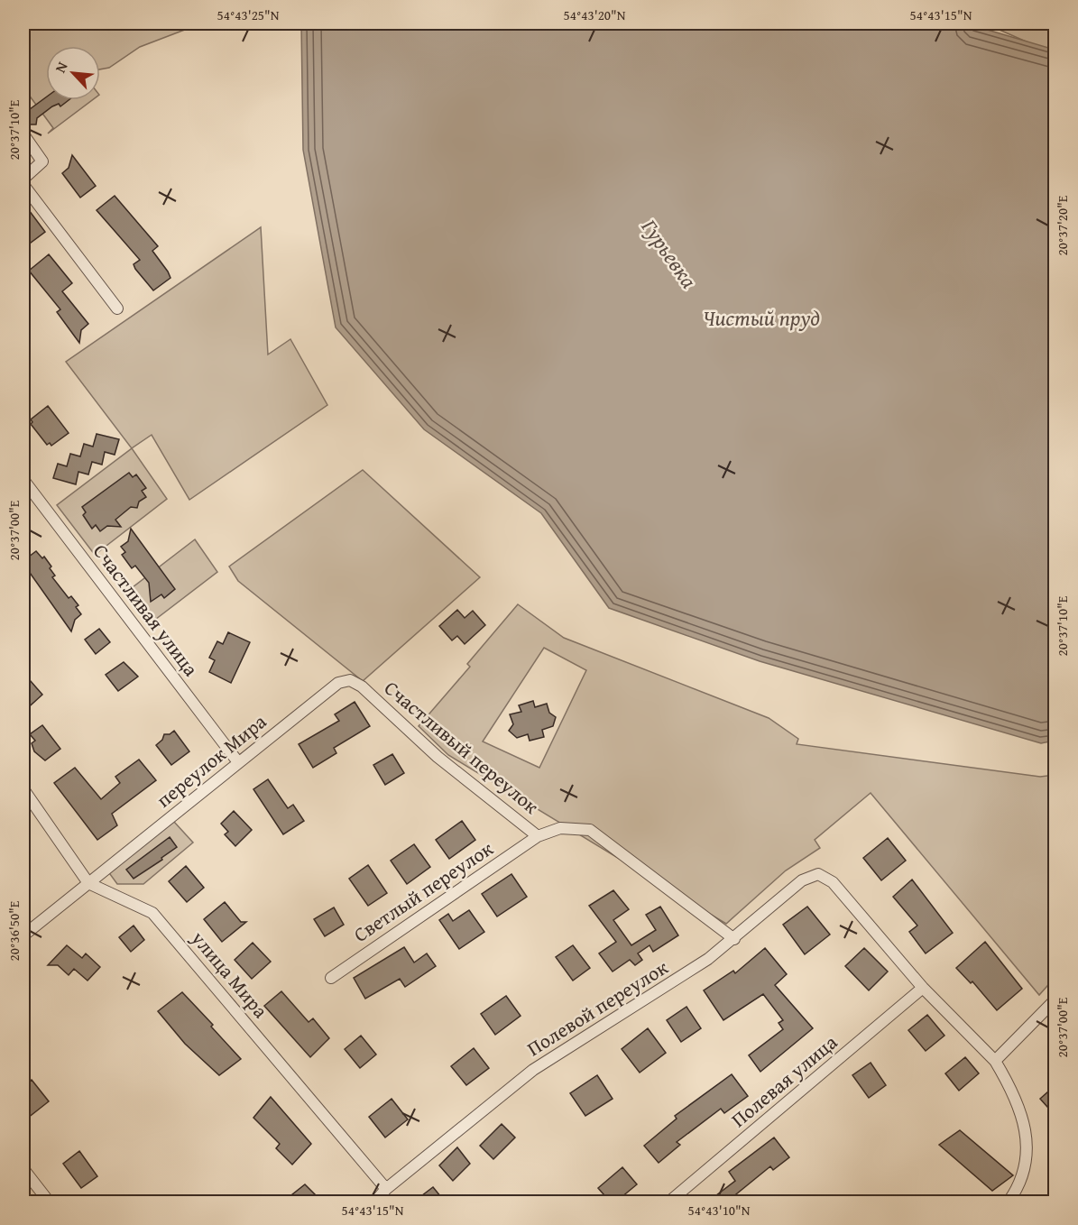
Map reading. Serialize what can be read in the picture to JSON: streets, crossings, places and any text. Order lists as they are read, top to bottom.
{
  "streets": {
    "street": [
      "Счастливая улица",
      "Счастливый переулок",
      "переулок Мира",
      "Светлый переулок",
      "улица Мира",
      "Полевой переулок",
      "Полевая улица"
    ]
  },
  "crossings": [
    ["Счастливая улица", "переулок Мира"],
    ["Счастливый переулок", "переулок Мира"],
    ["Счастливый переулок", "Светлый переулок"],
    ["переулок Мира", "улица Мира"],
    ["Светлый переулок", "Полевой переулок"],
    ["улица Мира", "Полевой переулок"],
    ["Полевой переулок", "Полевая улица"]
  ],
  "water": ["Гурьевка", "Чистый пруд"],
  "north": "top left",
  "coordinates": [
    "54°43'25\"N",
    "54°43'20\"N",
    "54°43'15\"N",
    "20°37'10\"E",
    "20°37'20\"E",
    "20°37'00\"E",
    "20°36'50\"E",
    "54°43'10\"N"
  ]
}
